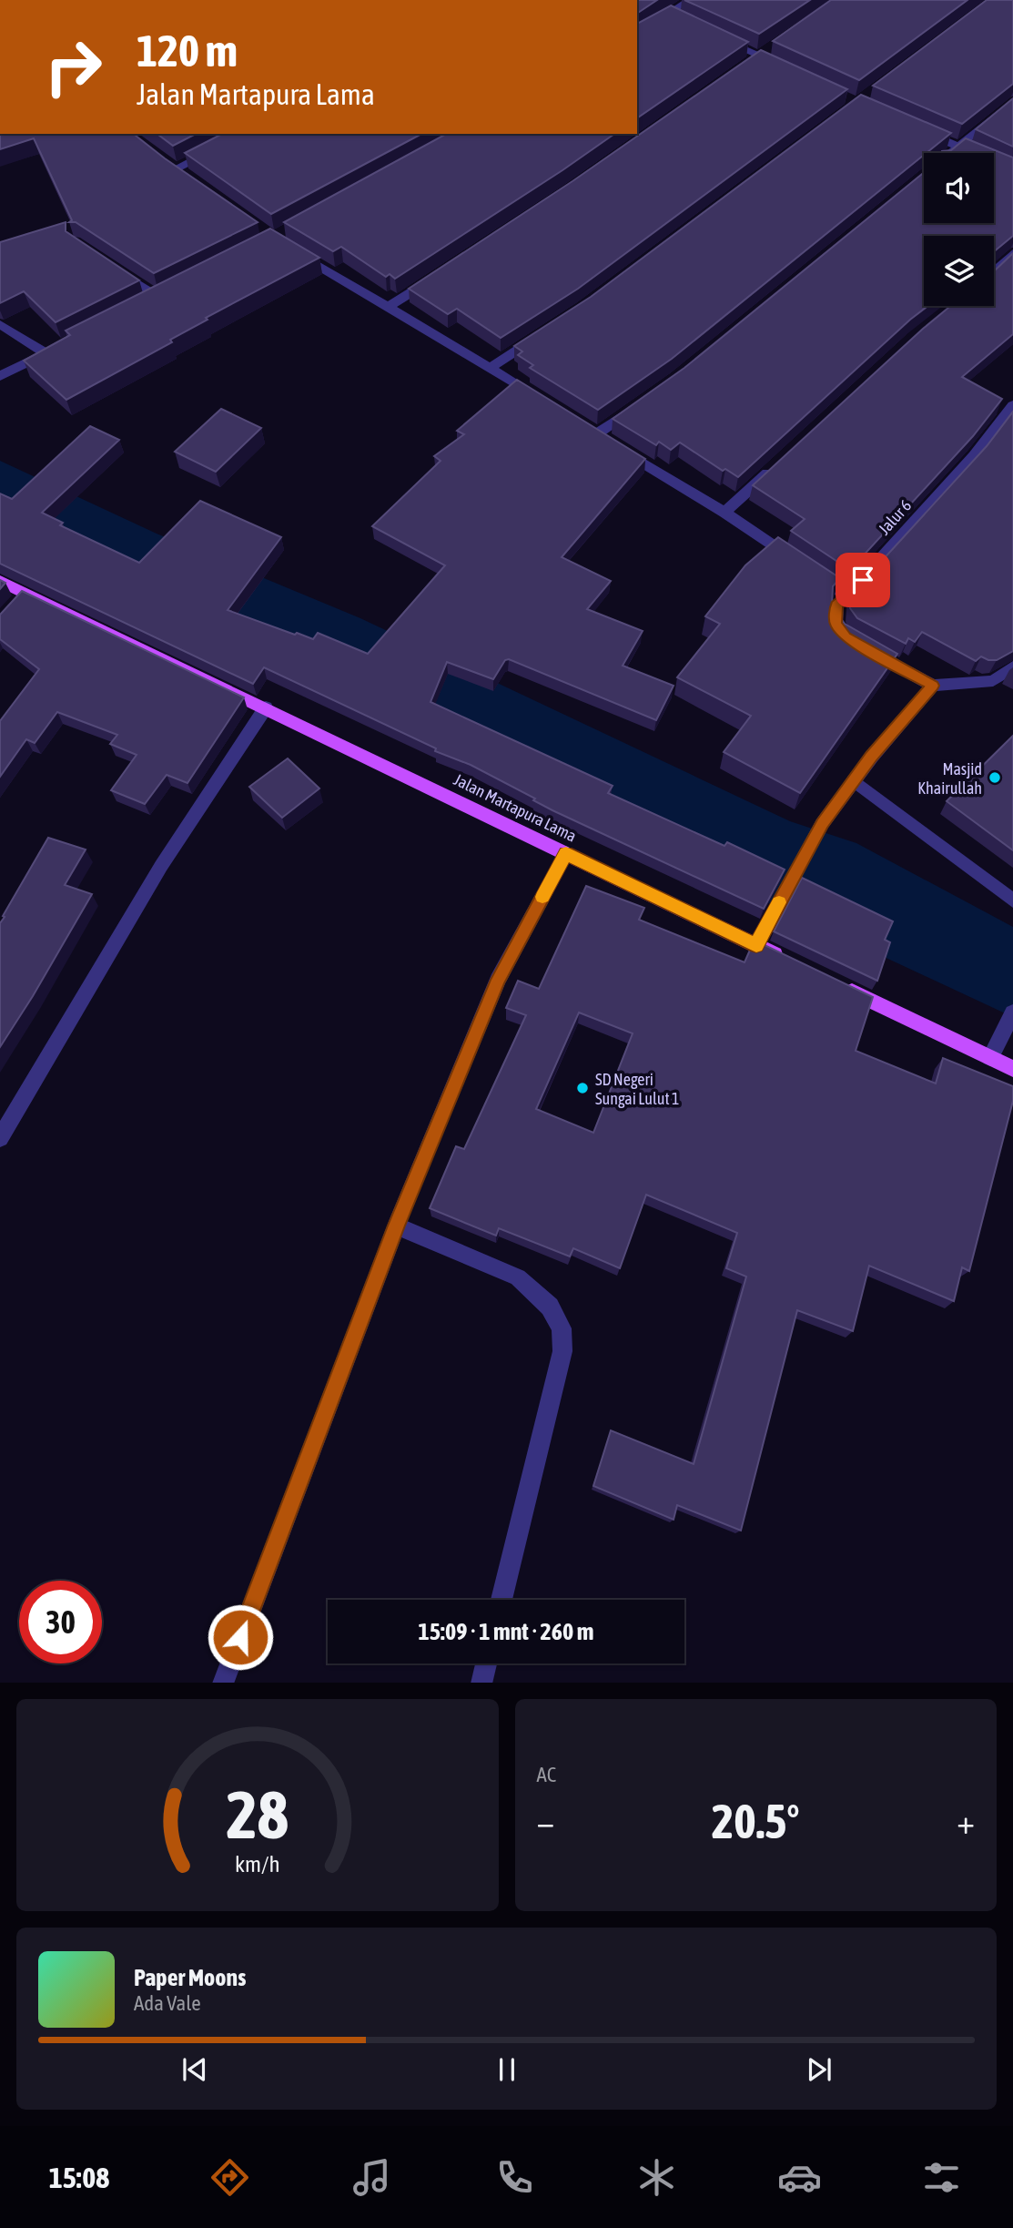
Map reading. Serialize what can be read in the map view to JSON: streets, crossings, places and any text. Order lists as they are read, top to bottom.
{
  "streets": {
    "main road": ["Jalan Martapura Lama"],
    "street": ["Jalur 6"]
  },
  "places": ["Masjid Khairullah", "SD Negeri Sungai Lulut 1"],
  "page": {
    "turn": ["120 m", "Jalan Martapura Lama"],
    "limit": "30",
    "trip": "15:09 · 1 mnt · 260 m",
    "tile": "AC",
    "heat": ["−", "20.5°", "+"],
    "song": ["Paper Moons", "Ada Vale"],
    "tabs": "15:08",
    "gauge": ["28", "km/h"]
  }
}
